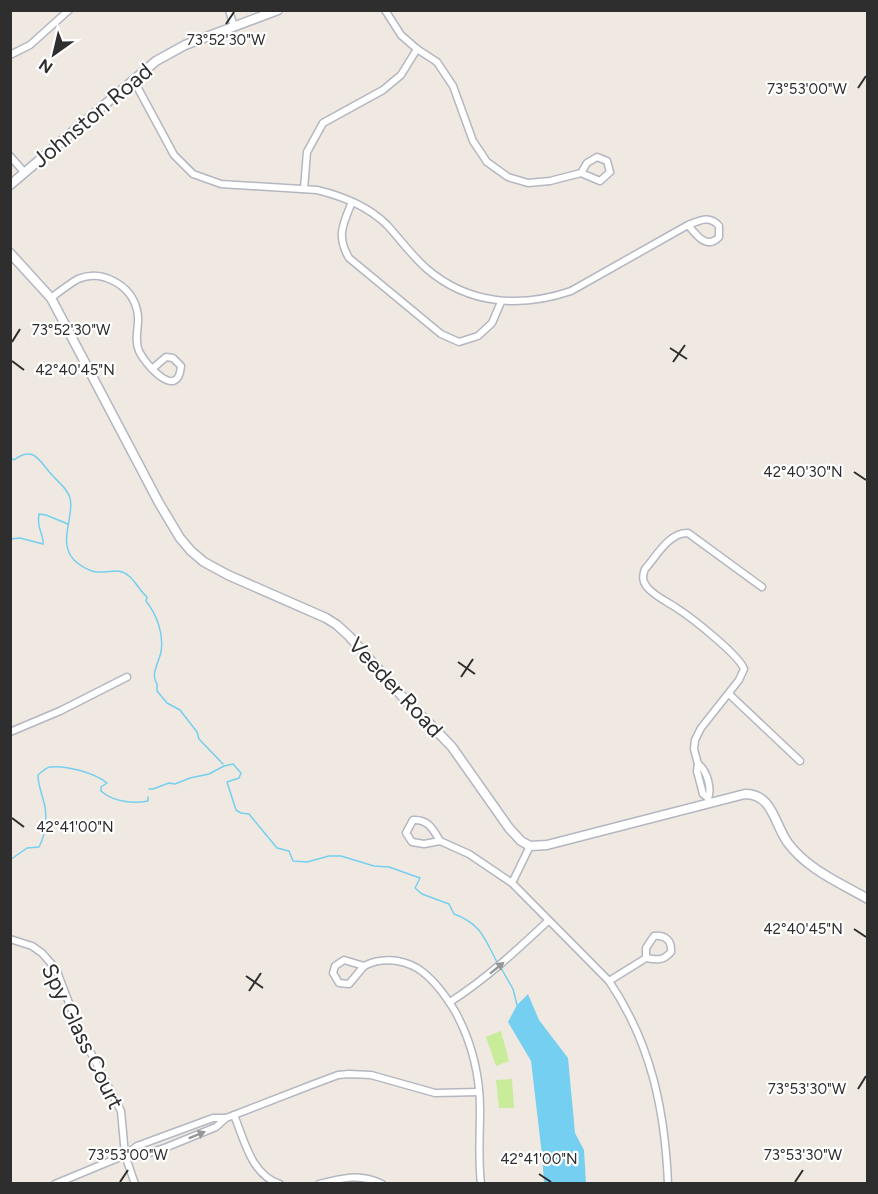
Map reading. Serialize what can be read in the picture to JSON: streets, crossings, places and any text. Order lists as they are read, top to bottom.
{
  "streets": {
    "street": ["Johnston Road", "Veeder Road", "Spy Glass Court"]
  },
  "north": "bottom left",
  "coordinates": [
    "73°52'30\"W",
    "73°53'00\"W",
    "42°40'45\"N",
    "42°40'30\"N",
    "42°41'00\"N",
    "73°53'30\"W"
  ]
}
